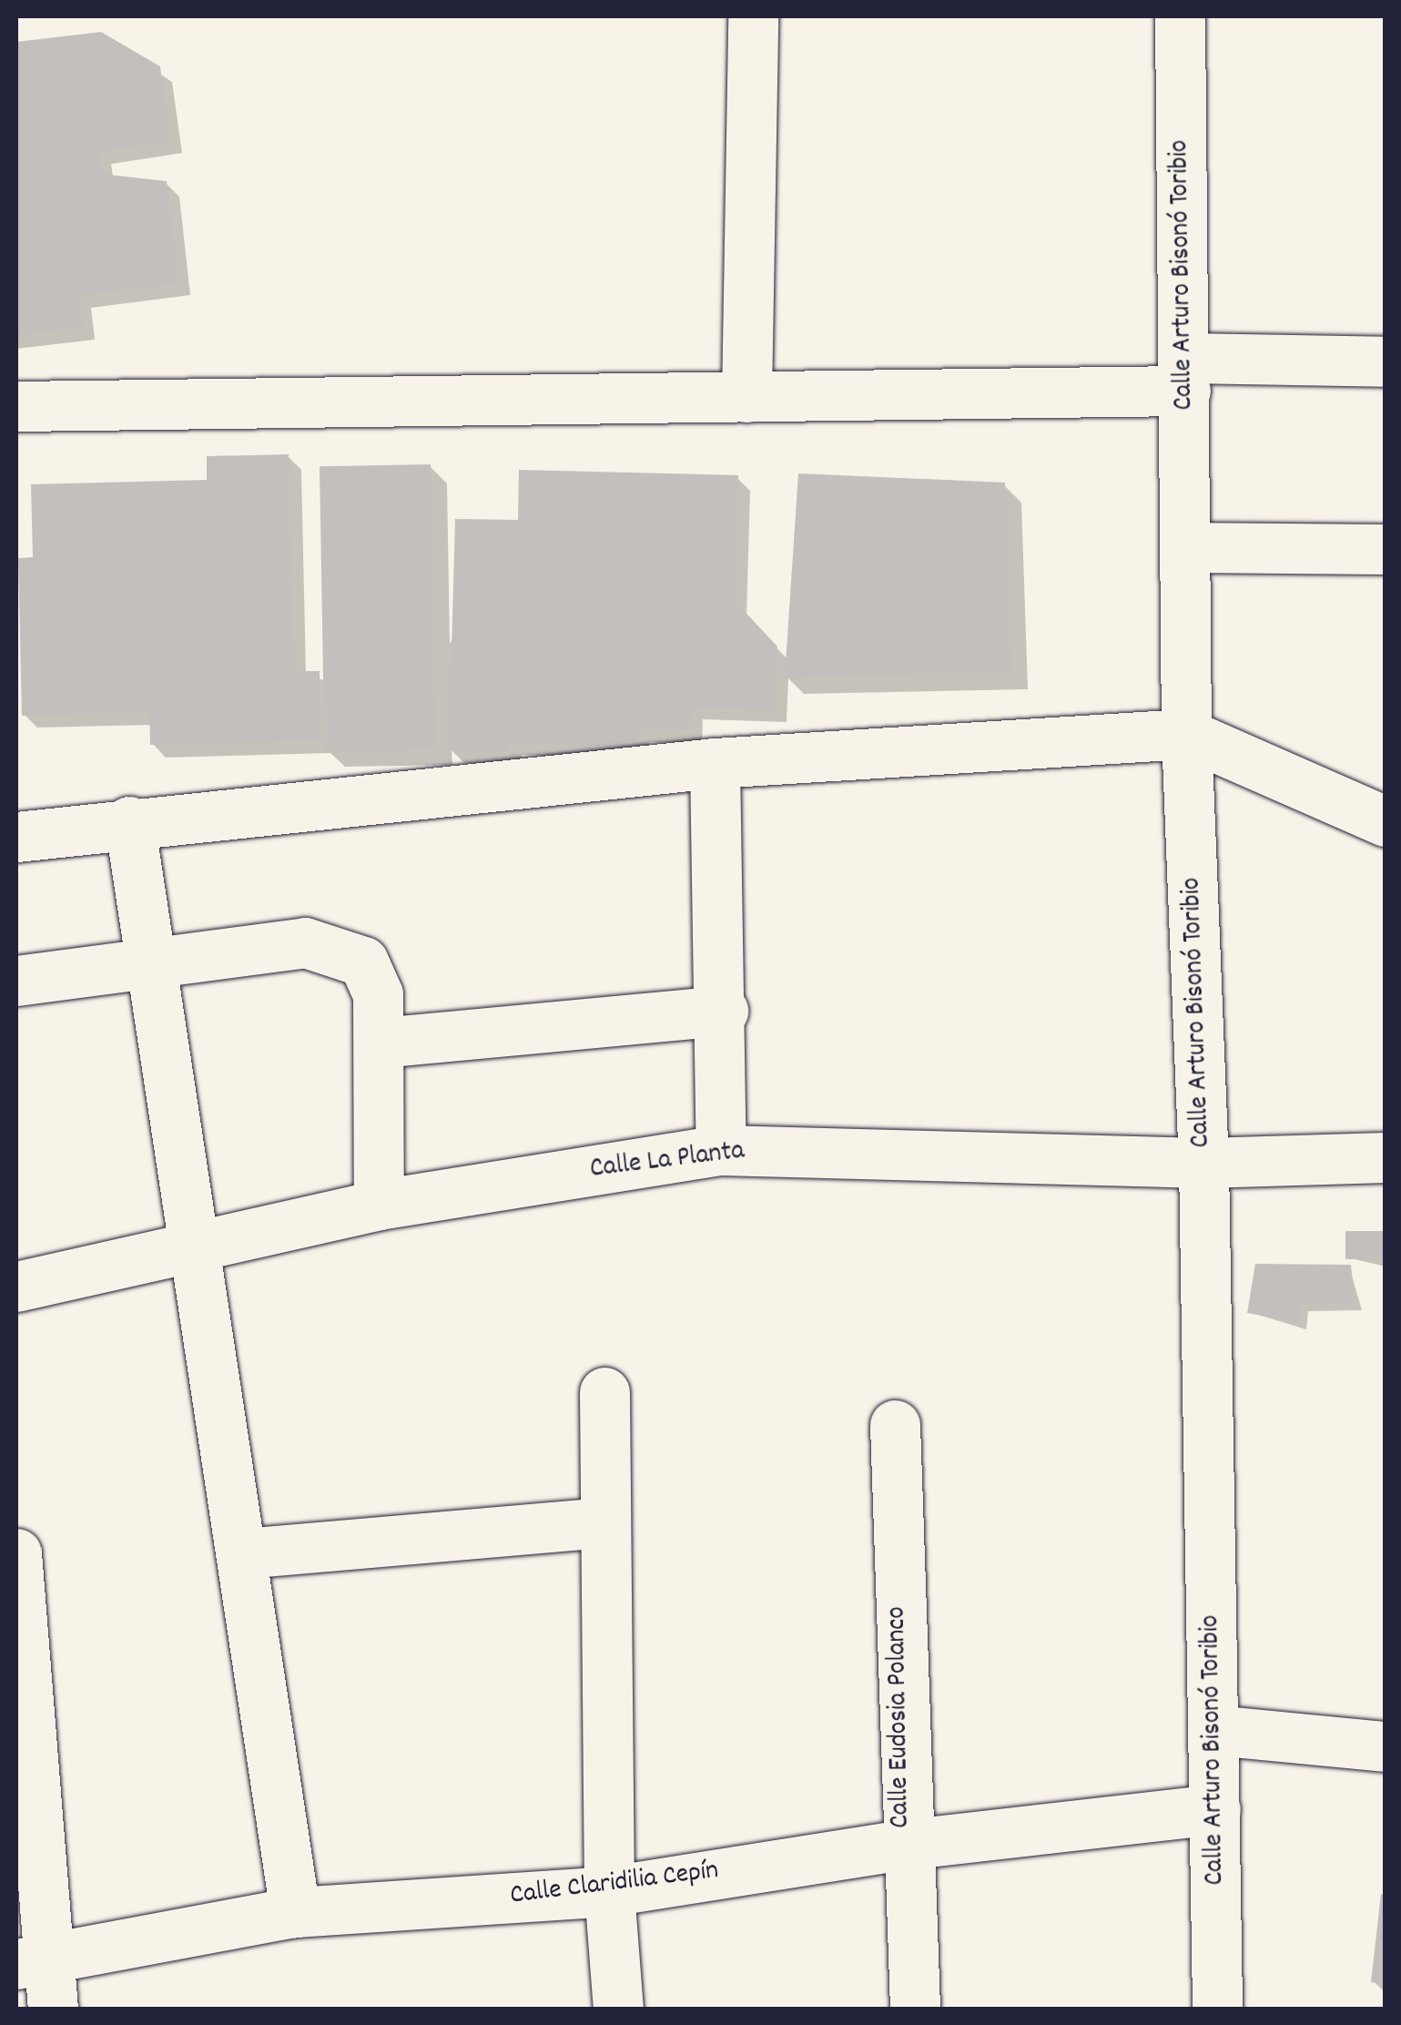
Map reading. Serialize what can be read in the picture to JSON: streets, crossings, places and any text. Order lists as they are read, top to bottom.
{
  "streets": {
    "street": [
      "Calle Arturo Bisonó Toribio",
      "Calle La Planta",
      "Calle Eudosia Polanco",
      "Calle Claridilia Cepín"
    ]
  },
  "crossings": [
    ["Calle Arturo Bisonó Toribio", "Calle La Planta"],
    ["Calle Arturo Bisonó Toribio", "Calle Claridilia Cepín"],
    ["Calle Eudosia Polanco", "Calle Claridilia Cepín"]
  ]
}
